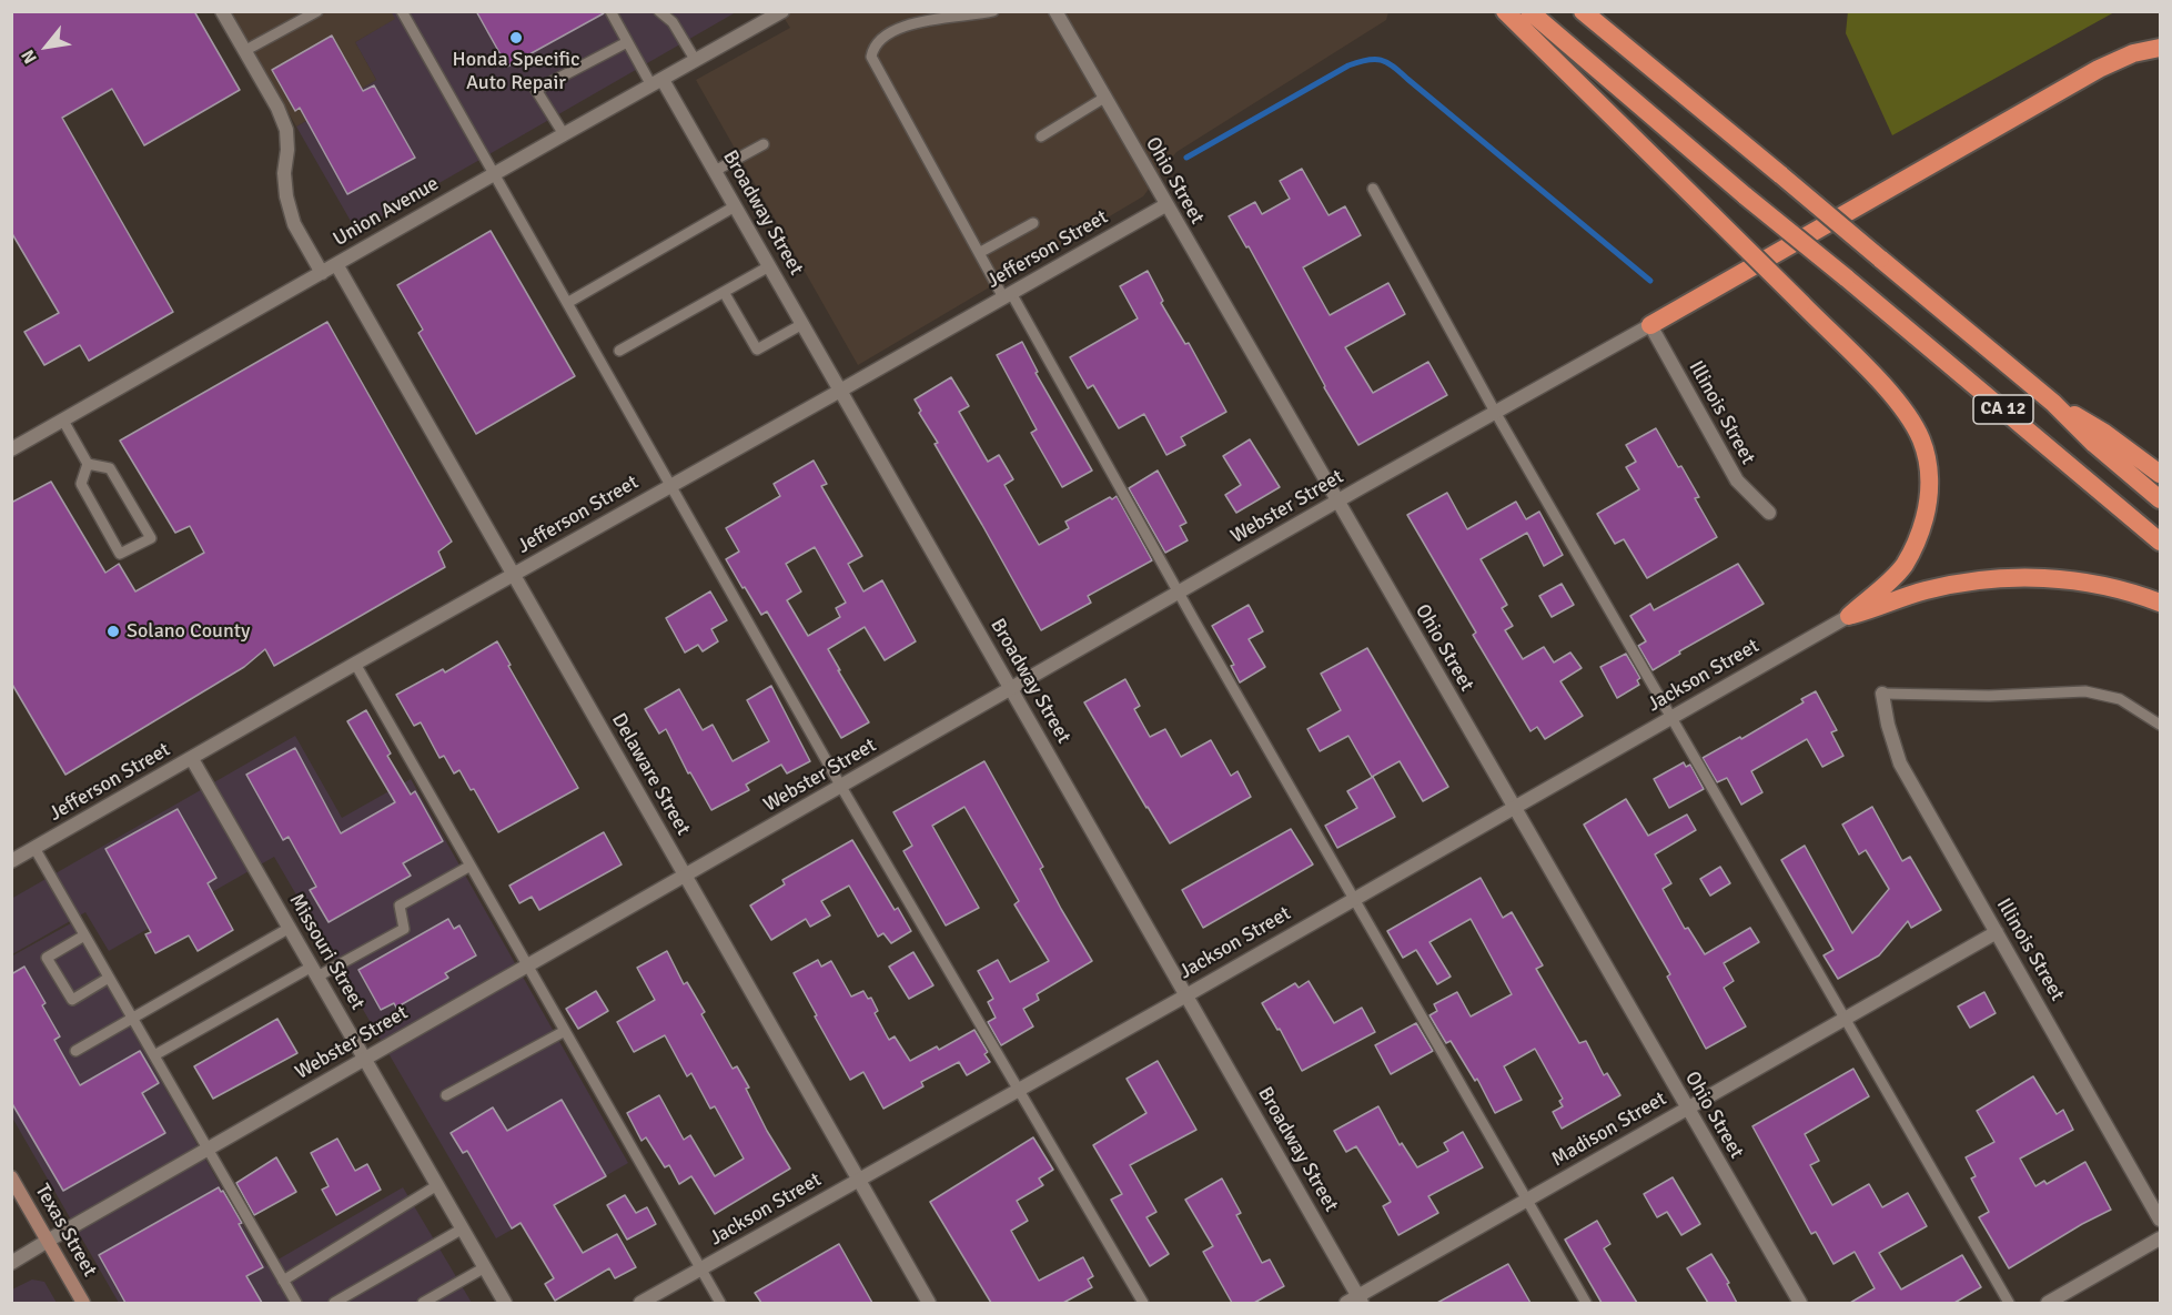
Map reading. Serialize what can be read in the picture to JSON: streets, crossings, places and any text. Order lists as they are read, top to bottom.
{
  "streets": {
    "highway": ["CA 12"],
    "main road": ["Texas Street"],
    "street": [
      "Ohio Street",
      "Union Avenue",
      "Broadway Street",
      "Jefferson Street",
      "Illinois Street",
      "Webster Street",
      "Jackson Street",
      "Delaware Street",
      "Missouri Street",
      "Madison Street"
    ]
  },
  "crossings": [
    ["Ohio Street", "Jefferson Street"],
    ["Ohio Street", "Webster Street"],
    ["Ohio Street", "Jackson Street"],
    ["Ohio Street", "Madison Street"],
    ["Union Avenue", "Broadway Street"],
    ["Union Avenue", "Delaware Street"],
    ["Broadway Street", "Jefferson Street"],
    ["Broadway Street", "Webster Street"],
    ["Broadway Street", "Jackson Street"],
    ["Broadway Street", "Madison Street"],
    ["Jefferson Street", "Delaware Street"],
    ["Jefferson Street", "Missouri Street"],
    ["Illinois Street", "Webster Street"],
    ["Illinois Street", "Madison Street"],
    ["Webster Street", "Delaware Street"],
    ["Webster Street", "Missouri Street"],
    ["Webster Street", "Texas Street"],
    ["Jackson Street", "Delaware Street"]
  ],
  "places": ["Honda Specific Auto Repair", "Solano County"],
  "north": "bottom left"
}
